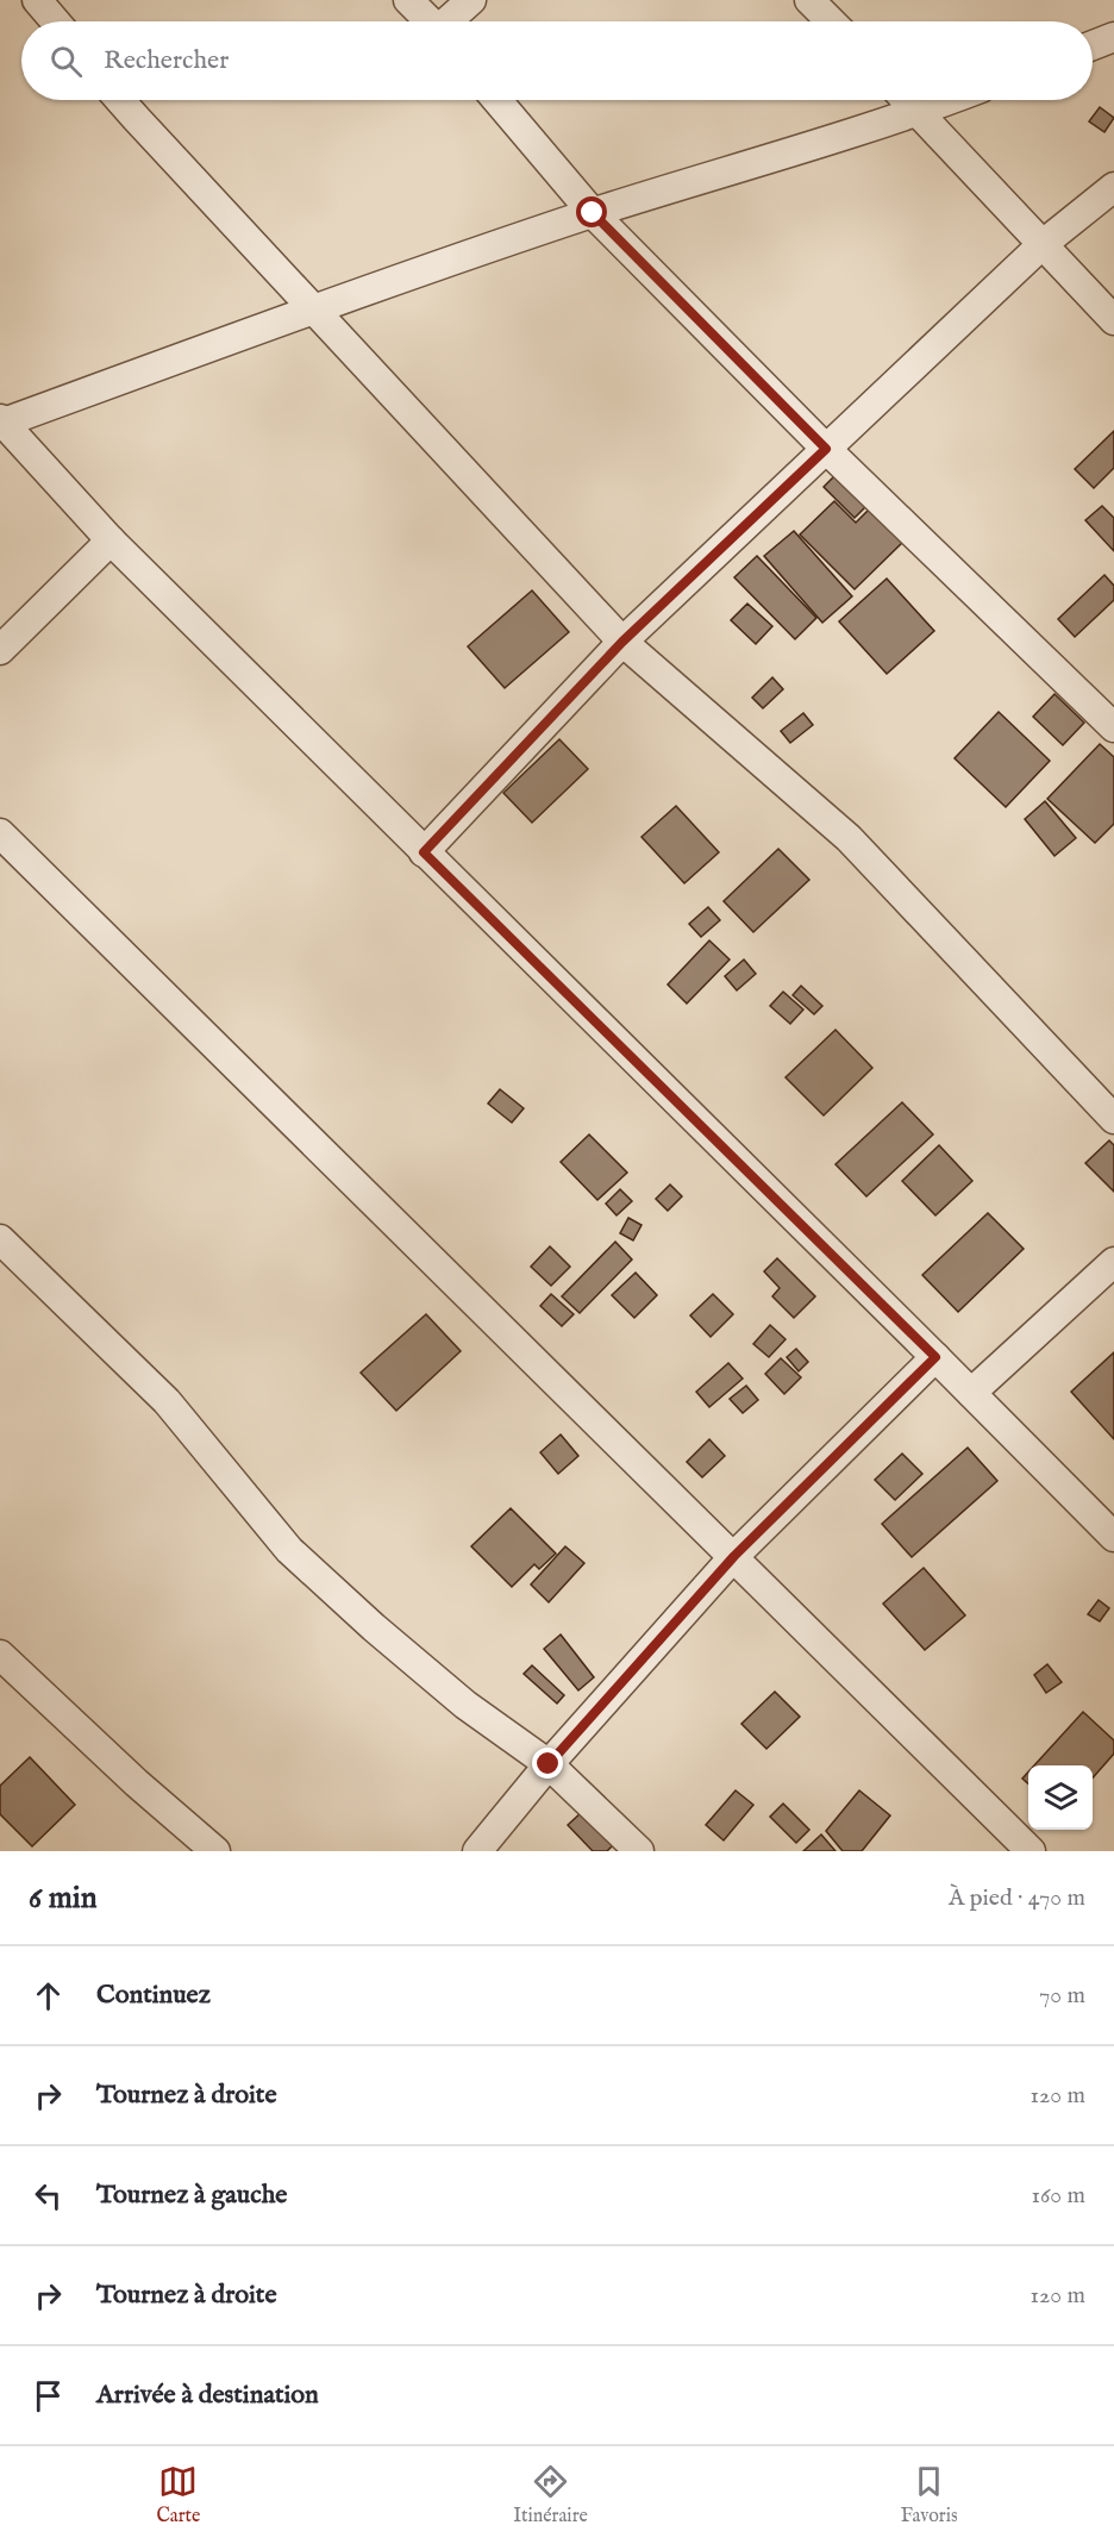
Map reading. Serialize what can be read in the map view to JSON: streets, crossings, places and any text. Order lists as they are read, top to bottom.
{
  "page": {
    "search": "Rechercher",
    "heading": ["6 min", "À pied · 470 m"],
    "list": [
      ["Continuez", "70 m"],
      ["Tournez à droite", "120 m"],
      ["Tournez à gauche", "160 m"],
      ["Tournez à droite", "120 m"],
      "Arrivée à destination"
    ],
    "nav": ["Carte", "Itinéraire", "Favoris"]
  }
}
